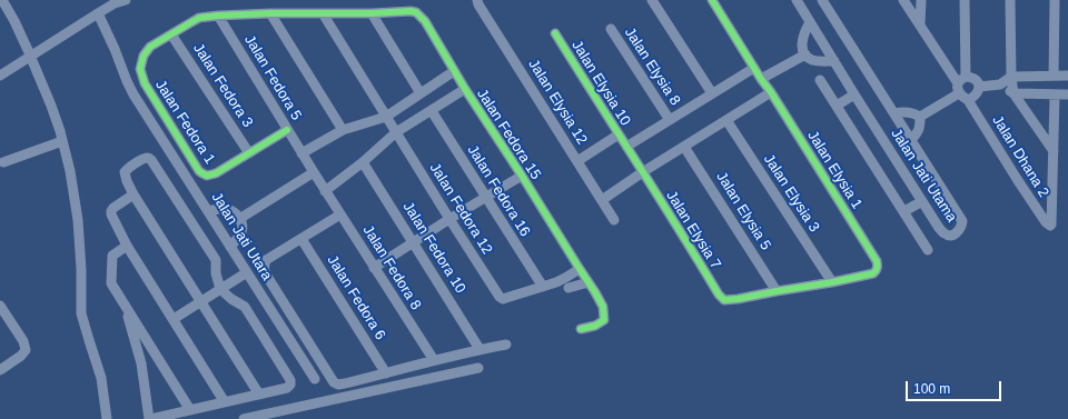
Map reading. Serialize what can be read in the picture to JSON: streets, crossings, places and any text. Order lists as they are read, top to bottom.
{
  "streets": {
    "street": [
      "Jalan Elysia 8",
      "Jalan Fedora 5",
      "Jalan Elysia 10",
      "Jalan Fedora 3",
      "Jalan Elysia 12",
      "Jalan Fedora 1",
      "Jalan Fedora 15",
      "Jalan Dhana 2",
      "Jalan Elysia 1",
      "Jalan Jati Utama",
      "Jalan Fedora 16",
      "Jalan Elysia 3",
      "Jalan Fedora 12",
      "Jalan Elysia 5",
      "Jalan Elysia 7",
      "Jalan Jati Utara",
      "Jalan Fedora 10",
      "Jalan Fedora 8",
      "Jalan Fedora 6"
    ]
  },
  "crossings": [
    ["Jalan Fedora 5", "Jalan Fedora 1"],
    ["Jalan Fedora 5", "Jalan Fedora 8"],
    ["Jalan Elysia 10", "Jalan Elysia 7"],
    ["Jalan Fedora 3", "Jalan Fedora 1"],
    ["Jalan Elysia 1", "Jalan Elysia 3"],
    ["Jalan Fedora 16", "Jalan Fedora 12"],
    ["Jalan Elysia 5", "Jalan Elysia 7"]
  ],
  "scale_bar": "100 m"
}
